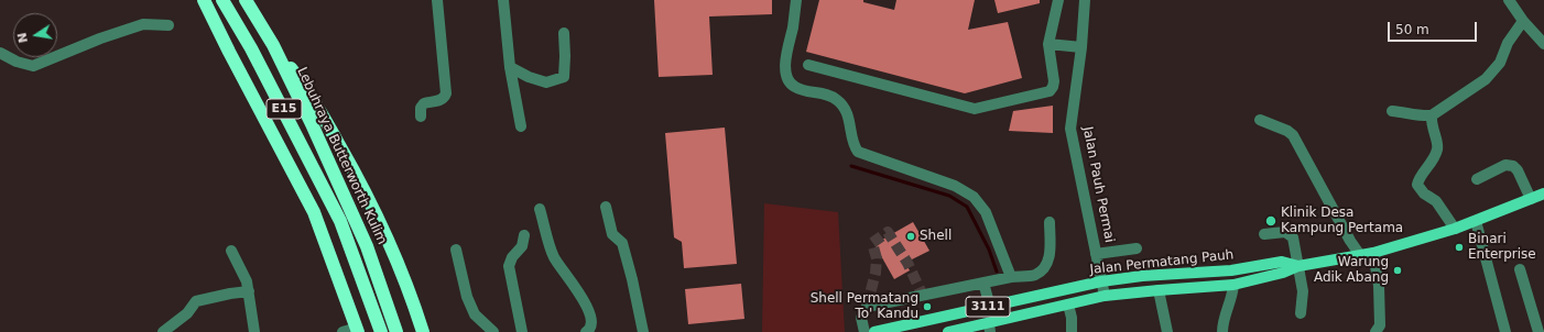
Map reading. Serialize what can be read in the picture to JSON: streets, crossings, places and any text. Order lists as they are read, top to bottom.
{
  "streets": {
    "highway": ["E15", "Lebuhraya Butterworth Kulim"],
    "main road": ["Jalan Permatang Pauh", "3111"],
    "street": ["Jalan Pauh Permai"]
  },
  "crossings": [
    ["Jalan Pauh Permai", "Jalan Permatang Pauh"]
  ],
  "places": [
    "Klinik Desa Kampung Pertama",
    "Shell",
    "Binari Enterprise",
    "Warung Adik Abang",
    "Shell Permatang To' Kandu"
  ],
  "scale_bar": "50 m",
  "north": "left"
}
